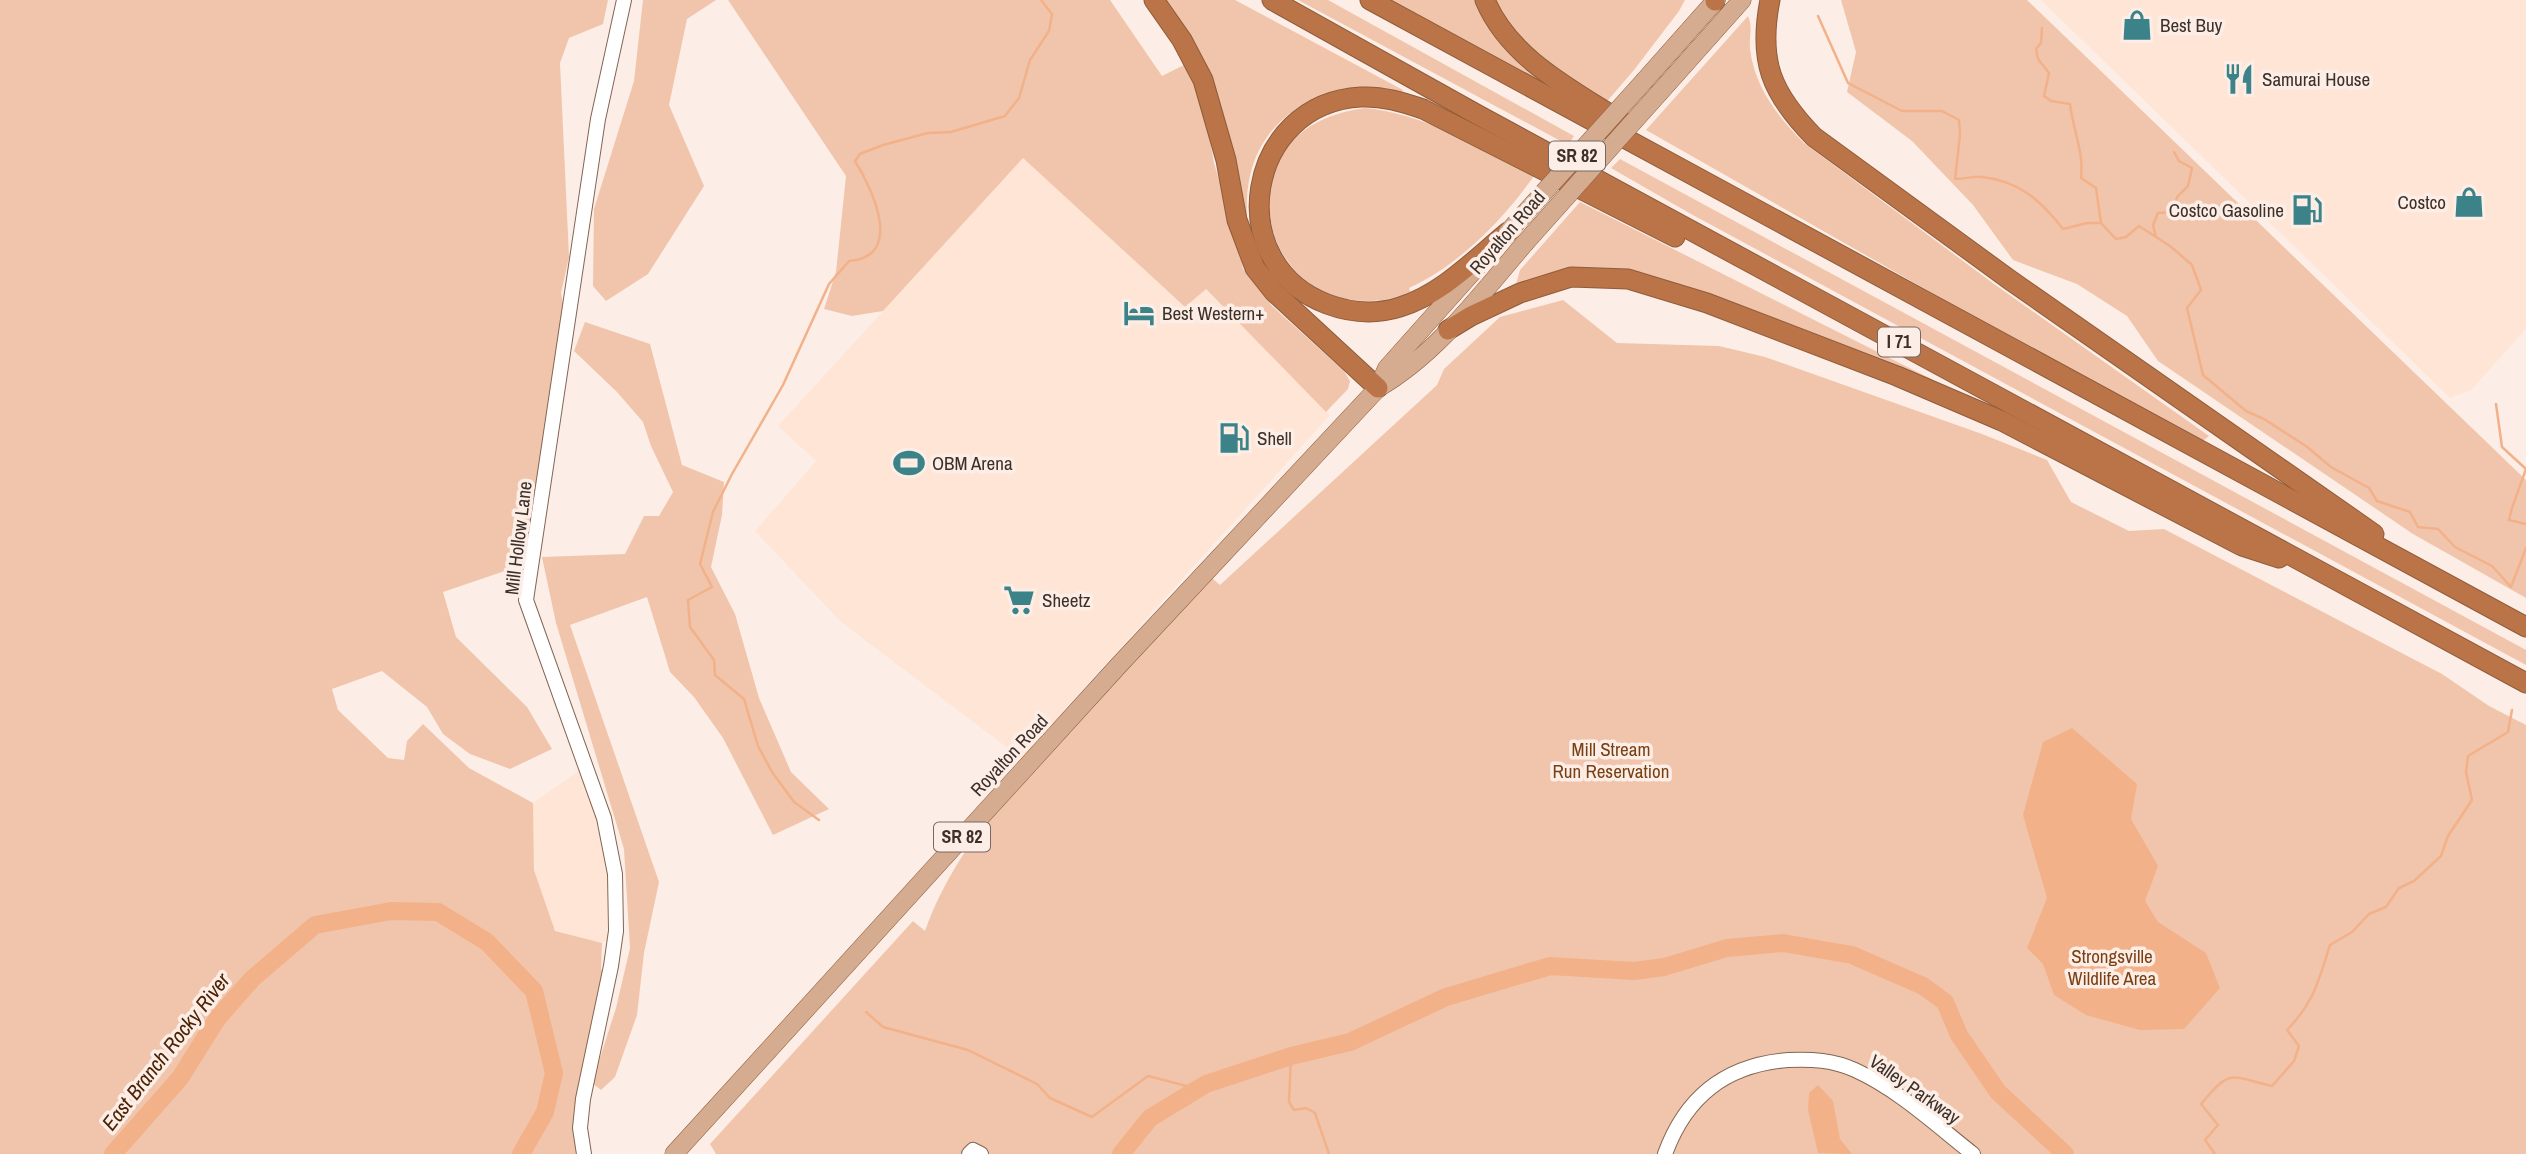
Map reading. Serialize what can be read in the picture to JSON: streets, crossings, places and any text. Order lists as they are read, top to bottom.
{
  "streets": {
    "highway": ["I 71"],
    "main road": ["SR 82", "Royalton Road"],
    "street": ["Mill Hollow Lane", "Valley Parkway"]
  },
  "water": ["East Branch Rocky River"],
  "parks": ["Mill Stream Run Reservation", "Strongsville Wildlife Area"],
  "places": {
    "shop": ["Best Buy", "Costco"],
    "restaurant": ["Samurai House"],
    "fuel station": ["Costco Gasoline", "Shell"],
    "hotel": ["Best Western+"],
    "sports": ["OBM Arena"],
    "supermarket": ["Sheetz"]
  }
}
